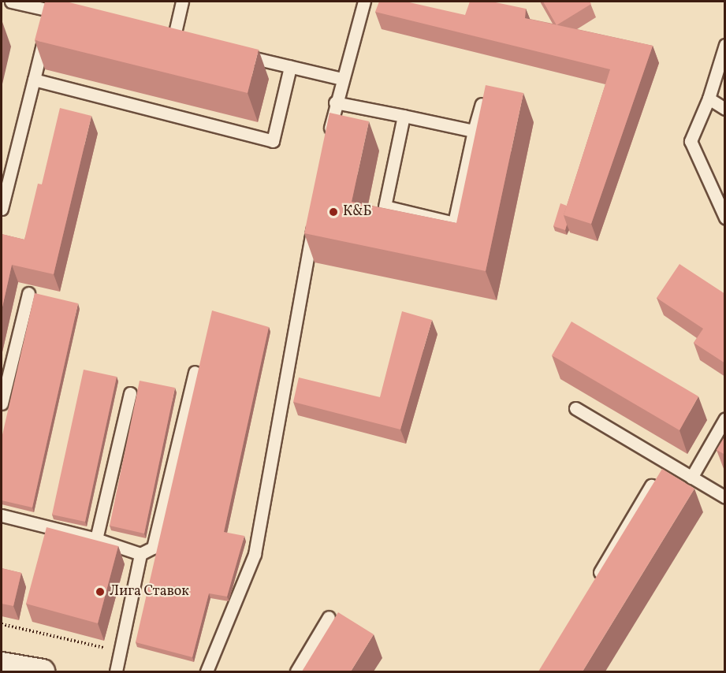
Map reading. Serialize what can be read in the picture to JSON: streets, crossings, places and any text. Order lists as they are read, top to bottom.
{
  "places": ["К&Б", "Лига Ставок"]
}
